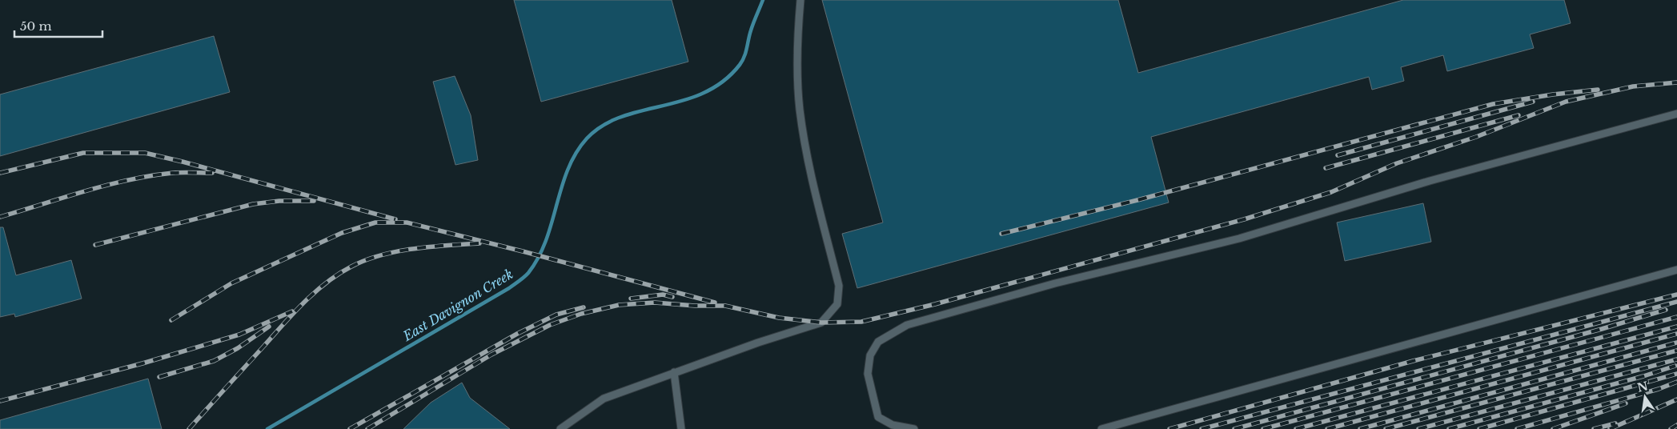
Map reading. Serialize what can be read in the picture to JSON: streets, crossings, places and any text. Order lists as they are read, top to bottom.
{
  "water": ["East Davignon Creek"],
  "scale_bar": "50 m",
  "north": "top"
}
